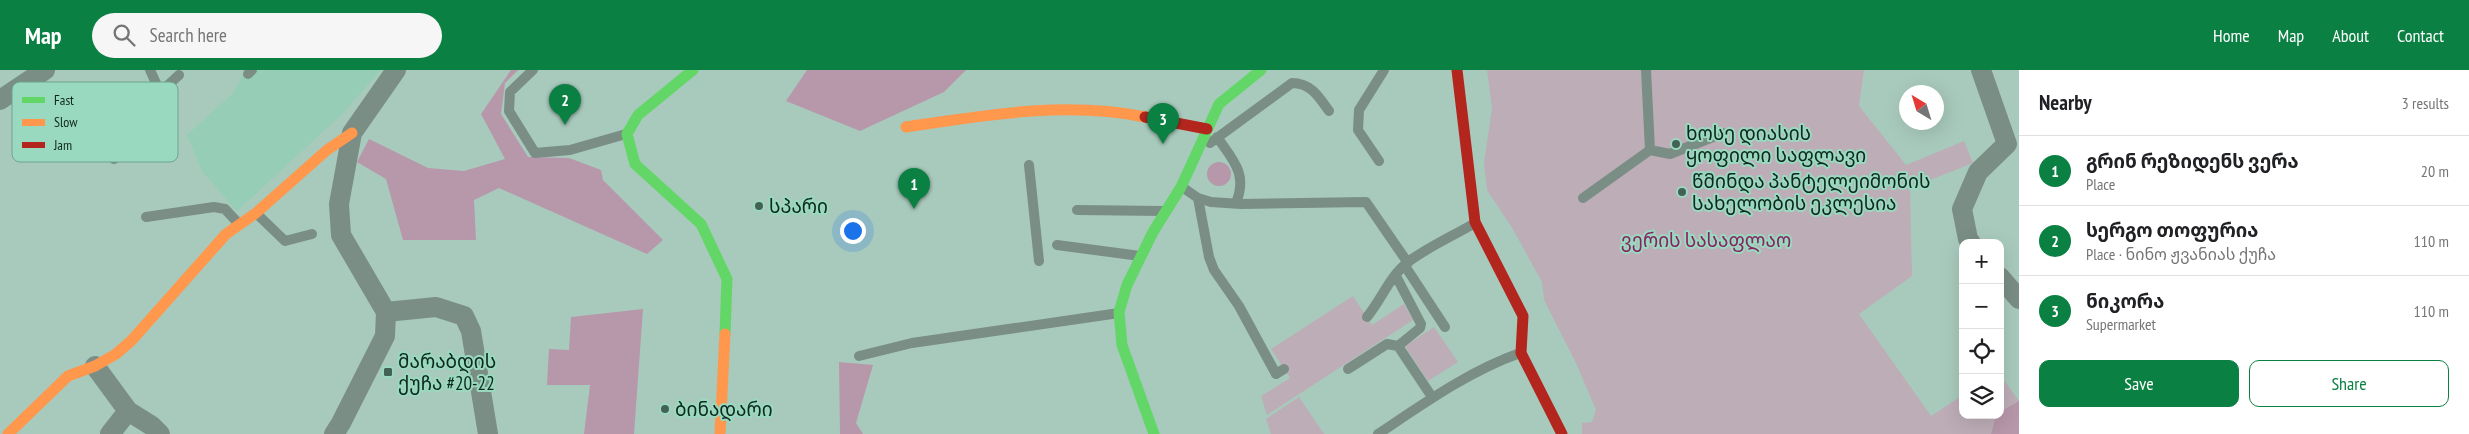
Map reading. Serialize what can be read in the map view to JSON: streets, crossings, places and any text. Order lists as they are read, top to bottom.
{
  "parks": ["ვერის სასაფლაო"],
  "places": {
    "other": [
      "ხოსე დიასის ყოფილი საფლავი",
      "წმინდა პანტელეიმონის სახელობის ეკლესია",
      "სპარი",
      "ბინადარი"
    ],
    "transit": ["მარაბდის ქუჩა #20-22"]
  },
  "legend": ["Fast", "Slow", "Jam"],
  "north": "top left",
  "page": {
    "header": "Map",
    "search": "Search here",
    "nav": [
      "Home",
      "Map",
      "About",
      "Contact"
    ],
    "heading": ["Nearby", "3 results"],
    "pins": ["2", "3", "1"],
    "list": [
      {
        "mark": "1",
        "name": "გრინ რეზიდენს ვერა",
        "note": "Place",
        "value": "20 m"
      },
      {
        "mark": "2",
        "name": "სერგო თოფურია",
        "note": "Place · ნინო ჟვანიას ქუჩა",
        "value": "110 m"
      },
      {
        "mark": "3",
        "name": "ნიკორა",
        "note": "Supermarket",
        "value": "110 m"
      }
    ],
    "map_buttons": ["+", "−"],
    "buttons": ["Save", "Share"]
  }
}
